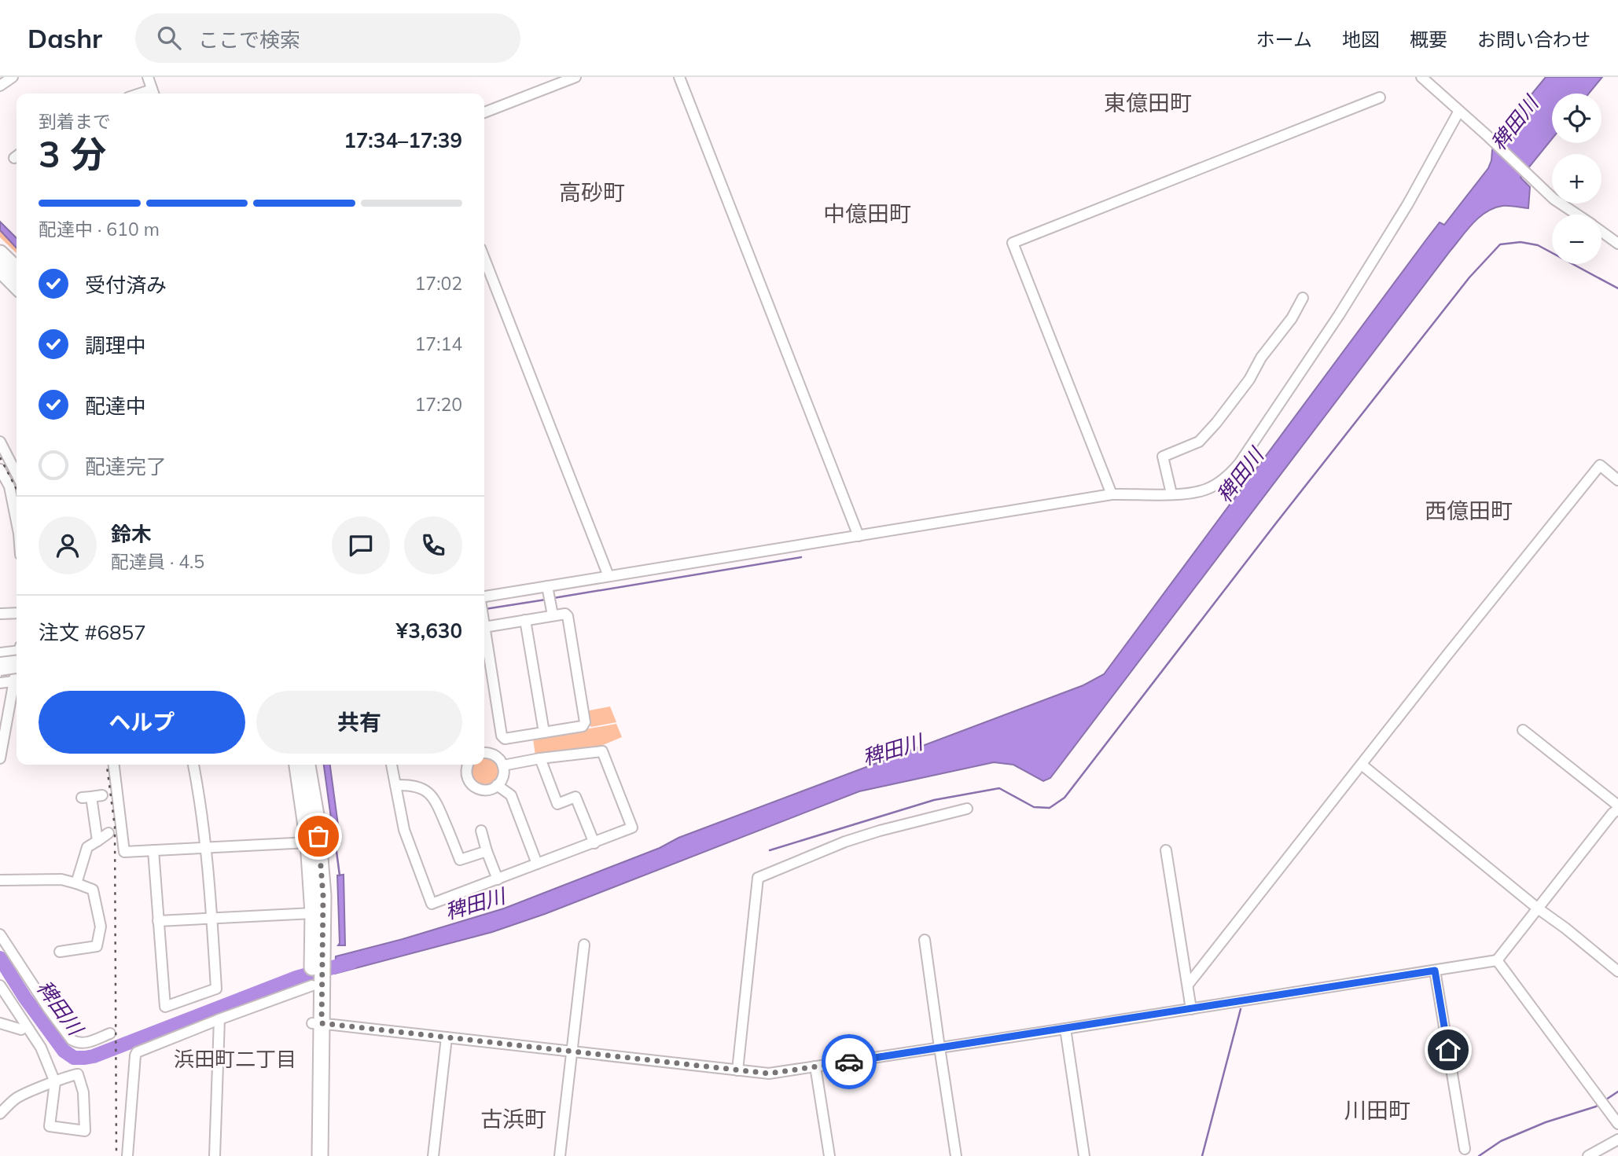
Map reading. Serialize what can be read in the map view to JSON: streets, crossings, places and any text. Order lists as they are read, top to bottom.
{
  "districts": [
    "東億田町",
    "高砂町",
    "中億田町",
    "西億田町",
    "浜田町二丁目",
    "川田町",
    "古浜町"
  ],
  "water": ["稗田川"],
  "page": {
    "header": "Dashr",
    "search": "ここで検索",
    "nav": [
      "ホーム",
      "地図",
      "概要",
      "お問い合わせ"
    ],
    "map_buttons": ["+", "−"],
    "heading": ["3 分", "到着まで", "17:34–17:39"],
    "panel": [
      "鈴木",
      "配達員 · 4.5",
      "注文 #6857",
      "¥3,630"
    ],
    "bar": "配達中 · 610 m",
    "list": [
      ["受付済み", "17:02"],
      ["調理中", "17:14"],
      ["配達中", "17:20"],
      "配達完了"
    ],
    "buttons": ["ヘルプ", "共有"]
  }
}
